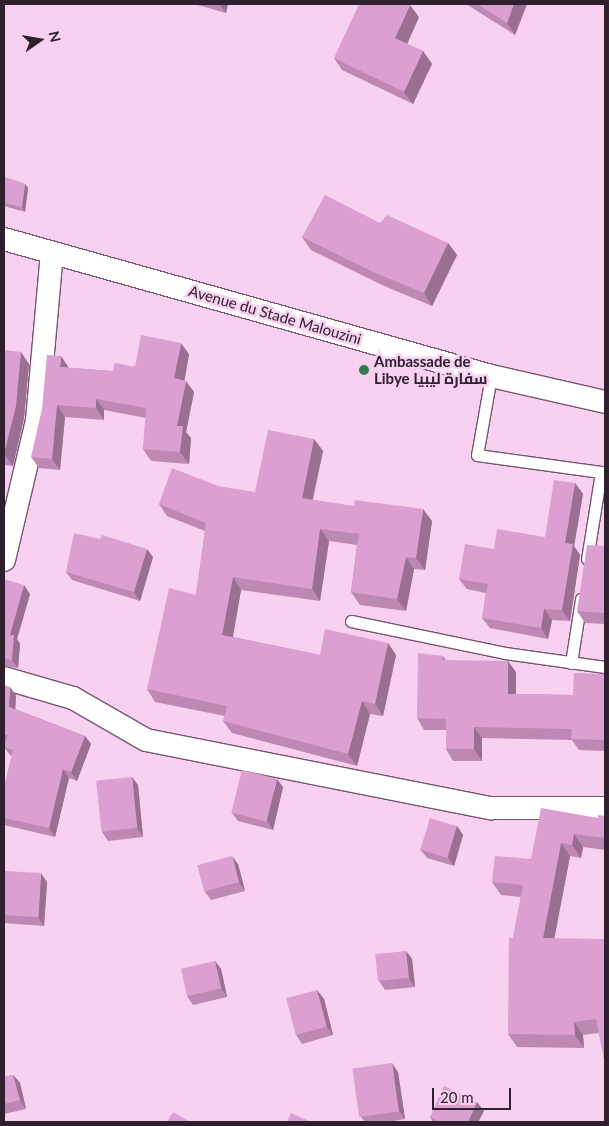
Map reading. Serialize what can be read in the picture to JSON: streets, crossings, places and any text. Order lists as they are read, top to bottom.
{
  "streets": {
    "street": ["Avenue du Stade Malouzini"]
  },
  "places": ["Ambassade de Libye سفارة ليبيا"],
  "scale_bar": "20 m",
  "north": "right"
}
